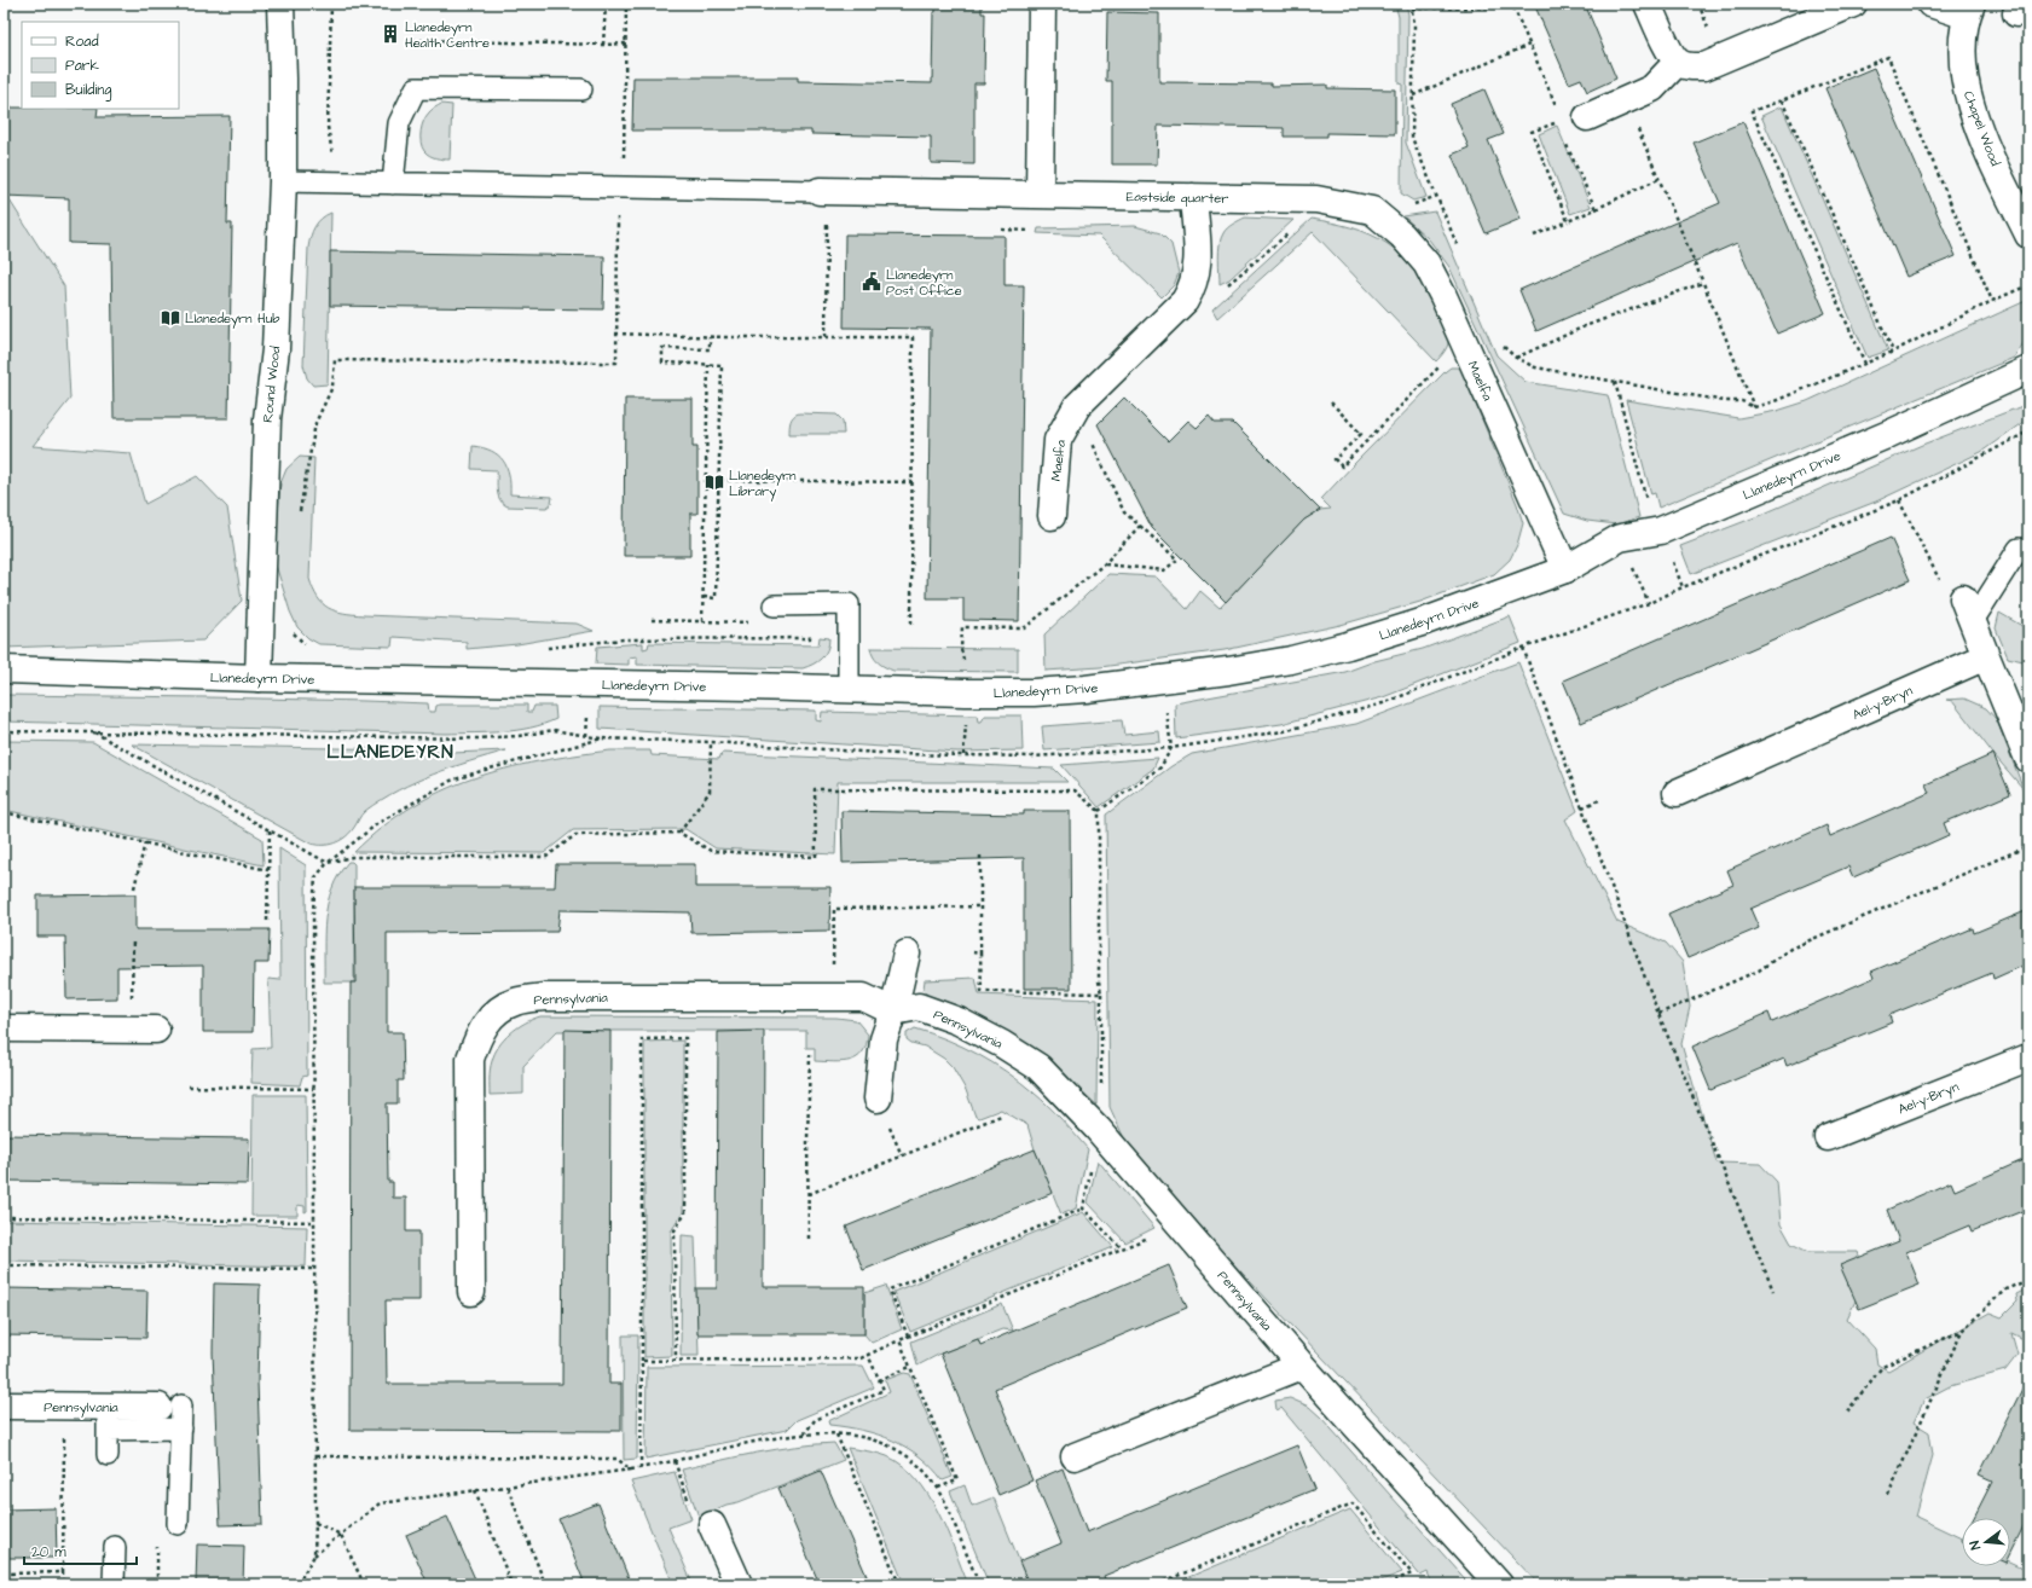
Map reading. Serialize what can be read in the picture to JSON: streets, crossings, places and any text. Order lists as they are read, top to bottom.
{
  "streets": {
    "street": [
      "Chapel Wood",
      "Eastside quarter",
      "Maelfa",
      "Round Wood",
      "Llanedeyrn Drive",
      "Ael-y-Bryn",
      "Pennsylvania"
    ]
  },
  "crossings": [
    ["Eastside quarter", "Maelfa"],
    ["Maelfa", "Llanedeyrn Drive"],
    ["Round Wood", "Llanedeyrn Drive"]
  ],
  "districts": ["LLANEDEYRN"],
  "places": {
    "building": ["Llanedeyrn Health Centre"],
    "public building": ["Llanedeyrn Post Office"],
    "library": ["Llanedeyrn Hub", "Llanedeyrn Library"]
  },
  "legend": ["Road", "Park", "Building"],
  "scale_bar": "20 m",
  "north": "left"
}
